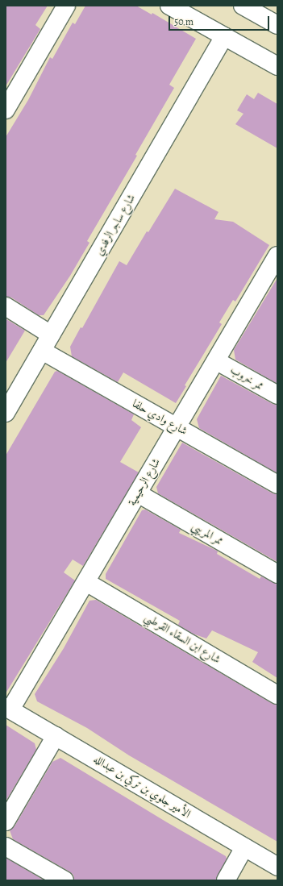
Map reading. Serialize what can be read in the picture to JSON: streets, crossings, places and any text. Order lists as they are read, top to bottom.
{
  "streets": {
    "street": [
      "شارع ساجر الرفدي",
      "ممر خروب",
      "شارع وادي حلفا",
      "شارع الرحيمية",
      "ممر المريبي",
      "شارع ابن السقاء القرطبي",
      "الأمير جلوي بن تركي بن عبدالله"
    ]
  },
  "crossings": [
    ["شارع ساجر الرفدي", "شارع وادي حلفا"],
    ["ممر خروب", "شارع الرحيمية"],
    ["شارع وادي حلفا", "شارع الرحيمية"],
    ["شارع الرحيمية", "ممر المريبي"],
    ["شارع الرحيمية", "شارع ابن السقاء القرطبي"],
    ["شارع الرحيمية", "الأمير جلوي بن تركي بن عبدالله"]
  ],
  "scale_bar": "50 m"
}
